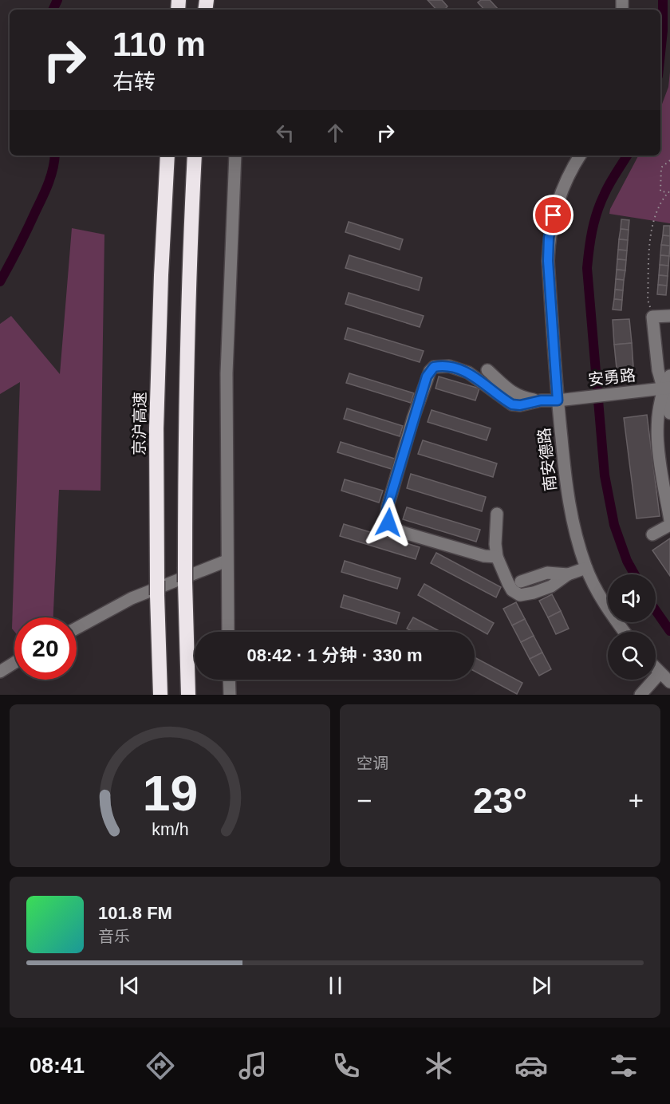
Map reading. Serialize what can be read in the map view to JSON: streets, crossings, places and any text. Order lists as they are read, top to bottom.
{
  "streets": {
    "highway": ["京沪高速"],
    "street": ["安勇路", "南安德路"]
  },
  "crossings": [
    ["安勇路", "南安德路"]
  ],
  "page": {
    "turn": ["110 m", "右转"],
    "limit": "20",
    "trip": "08:42 · 1 分钟 · 330 m",
    "tile": "空调",
    "heat": ["−", "23°", "+"],
    "song": ["101.8 FM", "音乐"],
    "tabs": "08:41",
    "gauge": ["19", "km/h"]
  }
}
